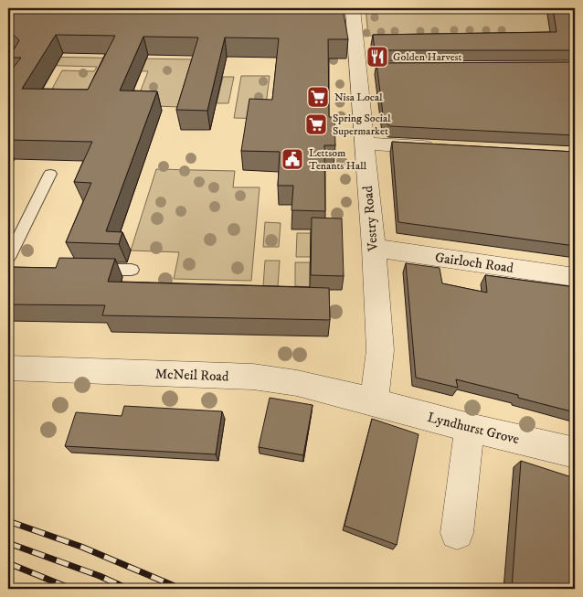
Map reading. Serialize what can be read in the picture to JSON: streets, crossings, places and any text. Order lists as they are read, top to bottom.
{
  "streets": {
    "street": [
      "Vestry Road",
      "Gairloch Road",
      "McNeil Road",
      "Lyndhurst Grove"
    ]
  },
  "crossings": [
    ["Vestry Road", "Gairloch Road"],
    ["Vestry Road", "McNeil Road"],
    ["Vestry Road", "Lyndhurst Grove"],
    ["McNeil Road", "Lyndhurst Grove"]
  ],
  "places": {
    "restaurant": ["Golden Harvest"],
    "supermarket": ["Nisa Local", "Spring Social Supermarket"],
    "public building": ["Lettsom Tenants Hall"]
  }
}
